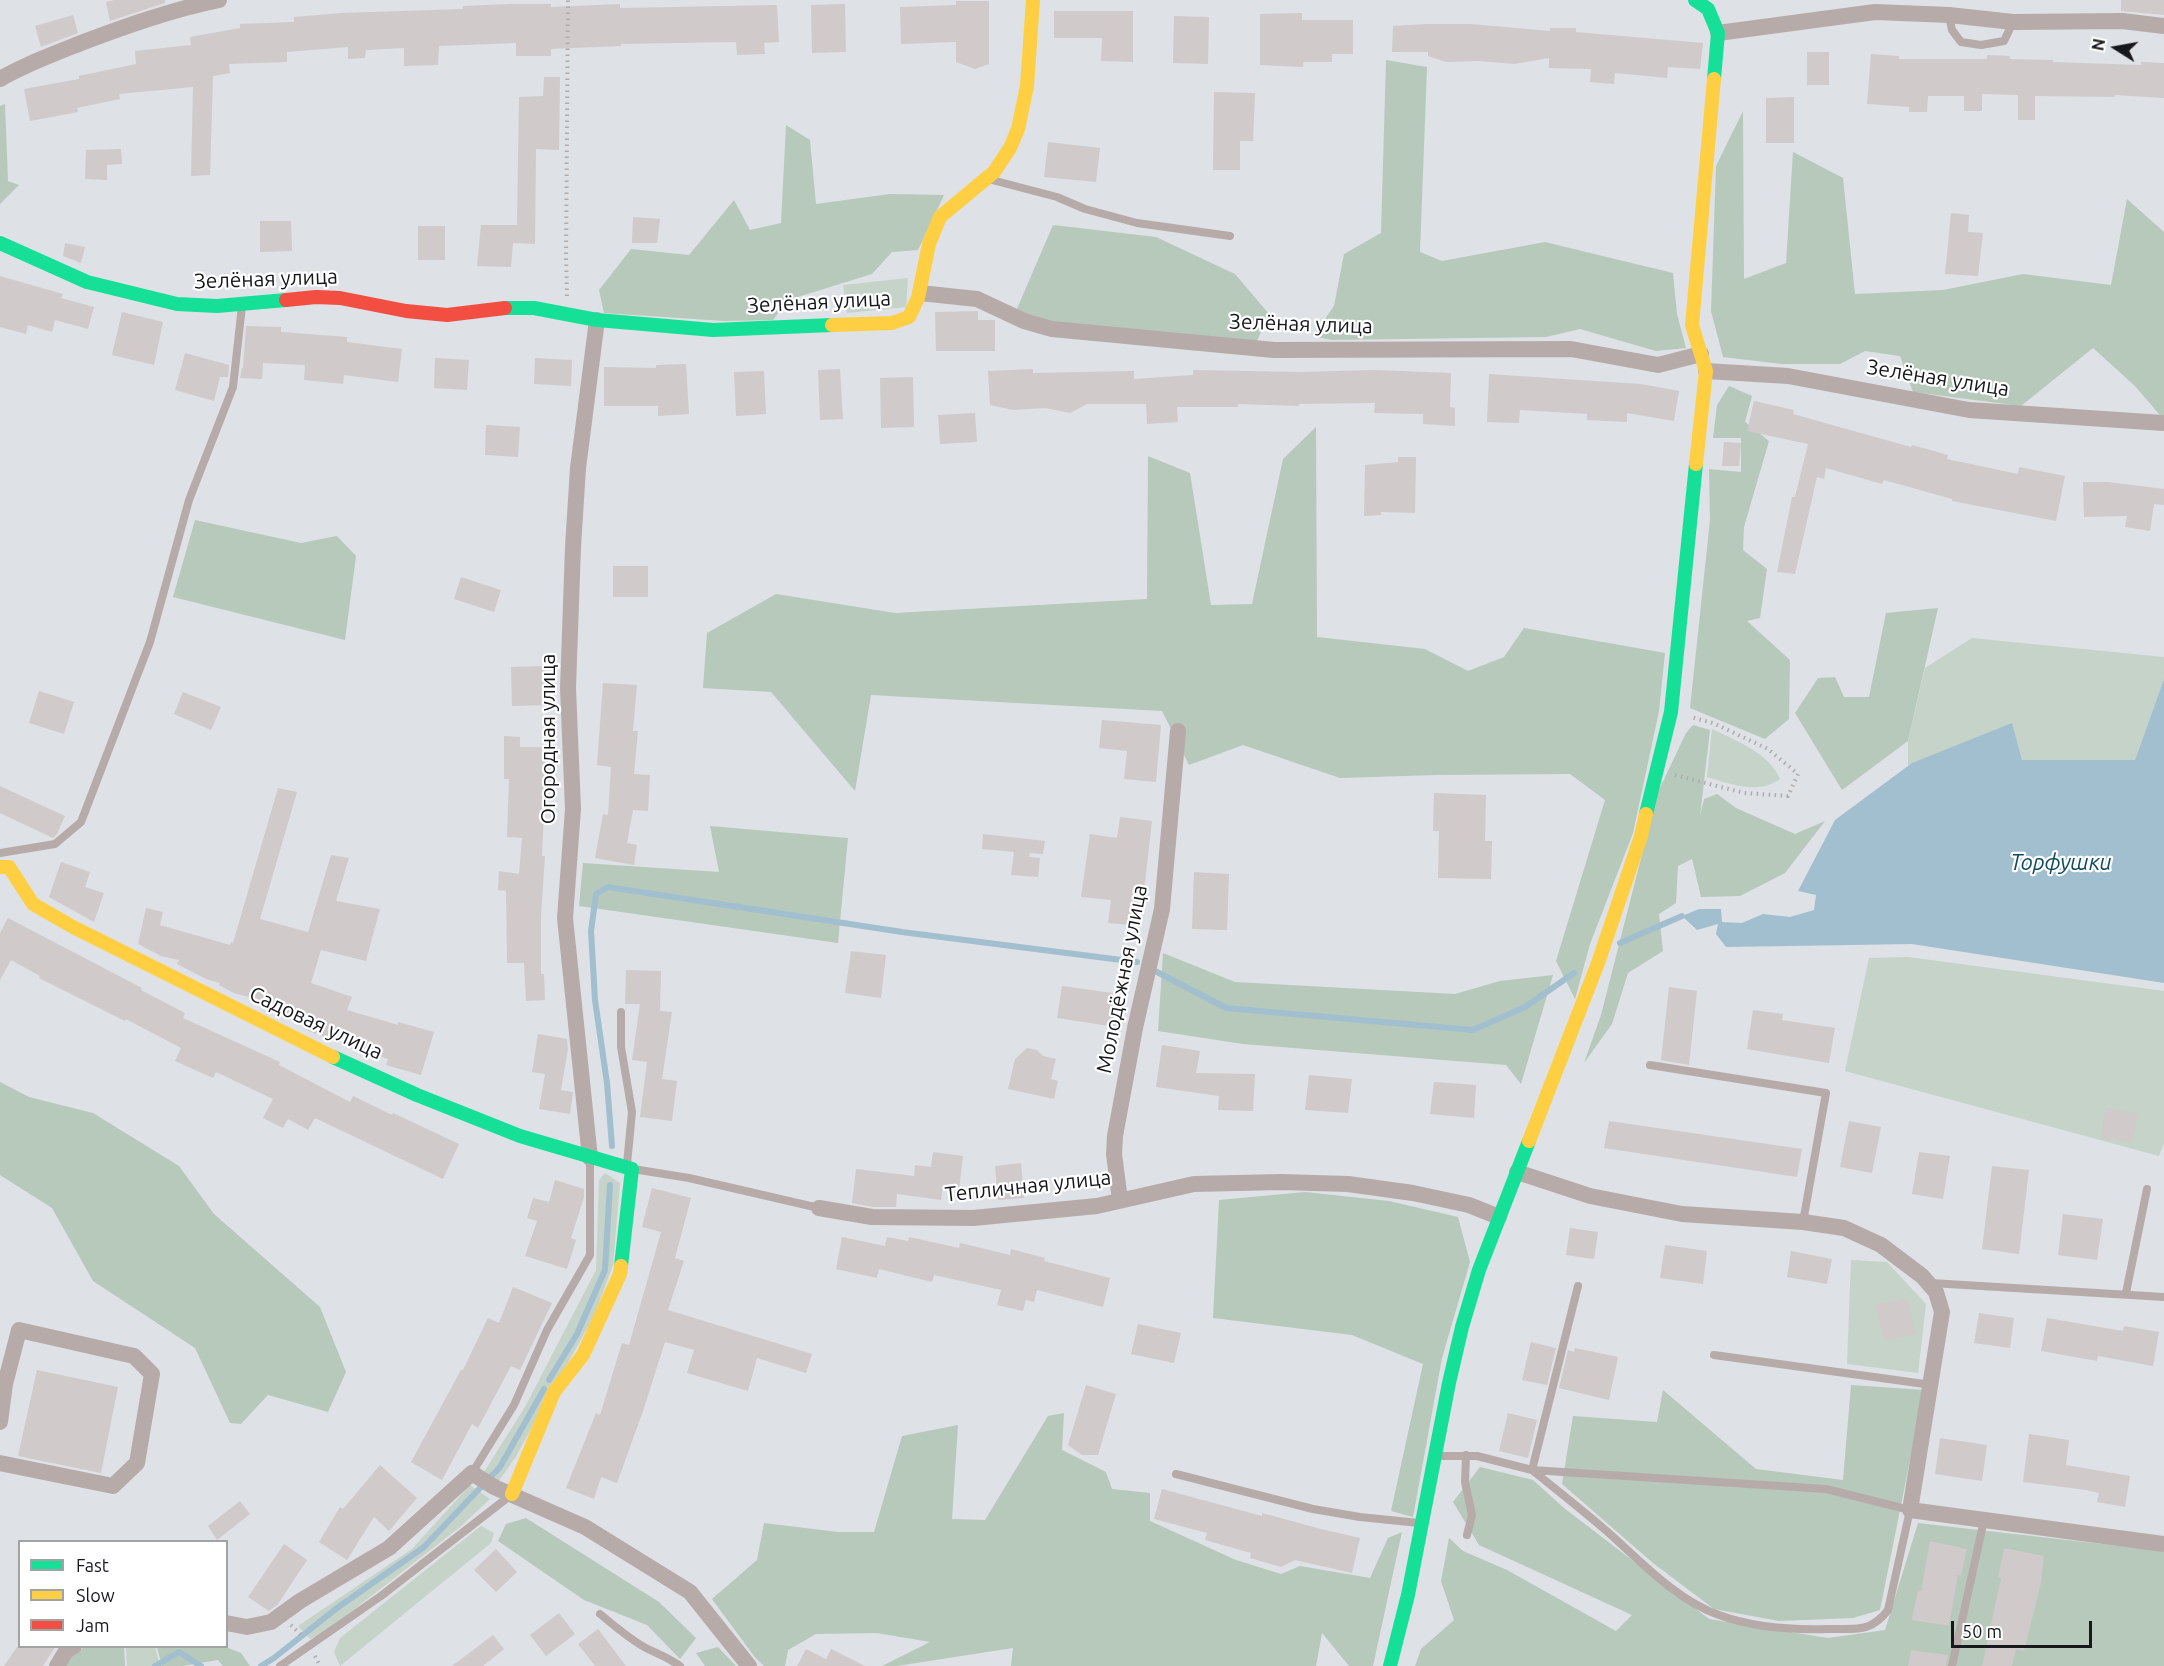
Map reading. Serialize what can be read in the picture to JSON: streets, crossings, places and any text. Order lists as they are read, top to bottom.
{
  "streets": {
    "street": [
      "Зелёная улица",
      "Огородная улица",
      "Молодёжная улица",
      "Садовая улица",
      "Тепличная улица"
    ]
  },
  "crossings": [
    ["Зелёная улица", "Огородная улица"],
    ["Огородная улица", "Садовая улица"],
    ["Молодёжная улица", "Тепличная улица"],
    ["Садовая улица", "Тепличная улица"]
  ],
  "water": ["Торфушки"],
  "legend": ["Fast", "Slow", "Jam"],
  "scale_bar": "50 m",
  "north": "left"
}
